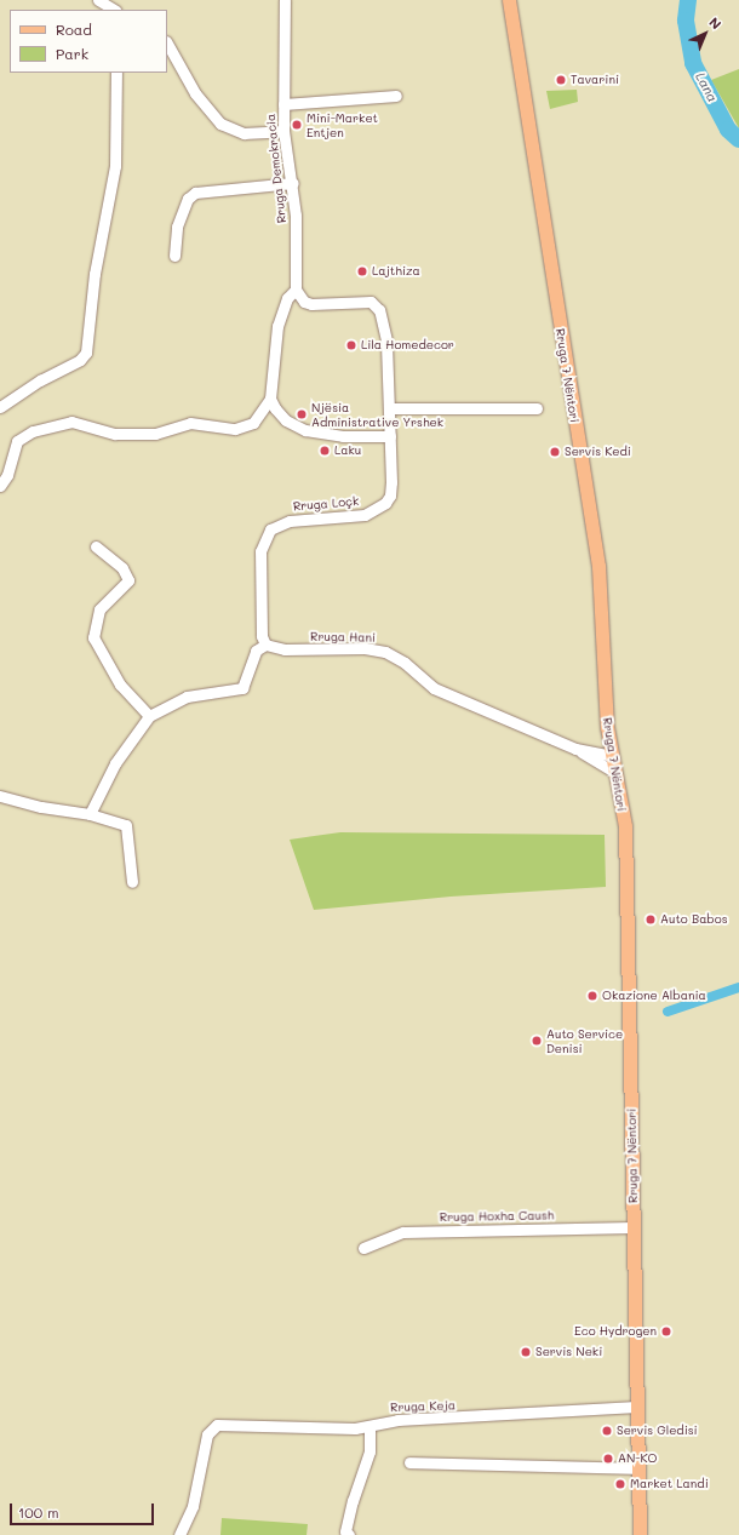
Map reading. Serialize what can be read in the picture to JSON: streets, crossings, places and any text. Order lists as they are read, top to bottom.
{
  "streets": {
    "main road": ["Rruga 7 Nëntori"],
    "street": [
      "Rruga Demokracia",
      "Rruga Loçk",
      "Rruga Hani",
      "Rruga Hoxha Caush",
      "Rruga Keja"
    ]
  },
  "crossings": [
    ["Rruga Demokracia", "Rruga Loçk"],
    ["Rruga 7 Nëntori", "Rruga Hani"],
    ["Rruga 7 Nëntori", "Rruga Hoxha Caush"],
    ["Rruga 7 Nëntori", "Rruga Keja"],
    ["Rruga Loçk", "Rruga Hani"]
  ],
  "water": ["Lana"],
  "places": [
    "Tavarini",
    "Mini-Market Entjen",
    "Lajthiza",
    "Lila Homedecor",
    "Njësia Administrative Yrshek",
    "Laku",
    "Servis Kedi",
    "Auto Babos",
    "Okazione Albania",
    "Auto Service Denisi",
    "Eco Hydrogen",
    "Servis Neki",
    "Servis Gledisi",
    "AN-KO",
    "Market Landi"
  ],
  "legend": ["Road", "Park"],
  "scale_bar": "100 m",
  "north": "top right"
}
